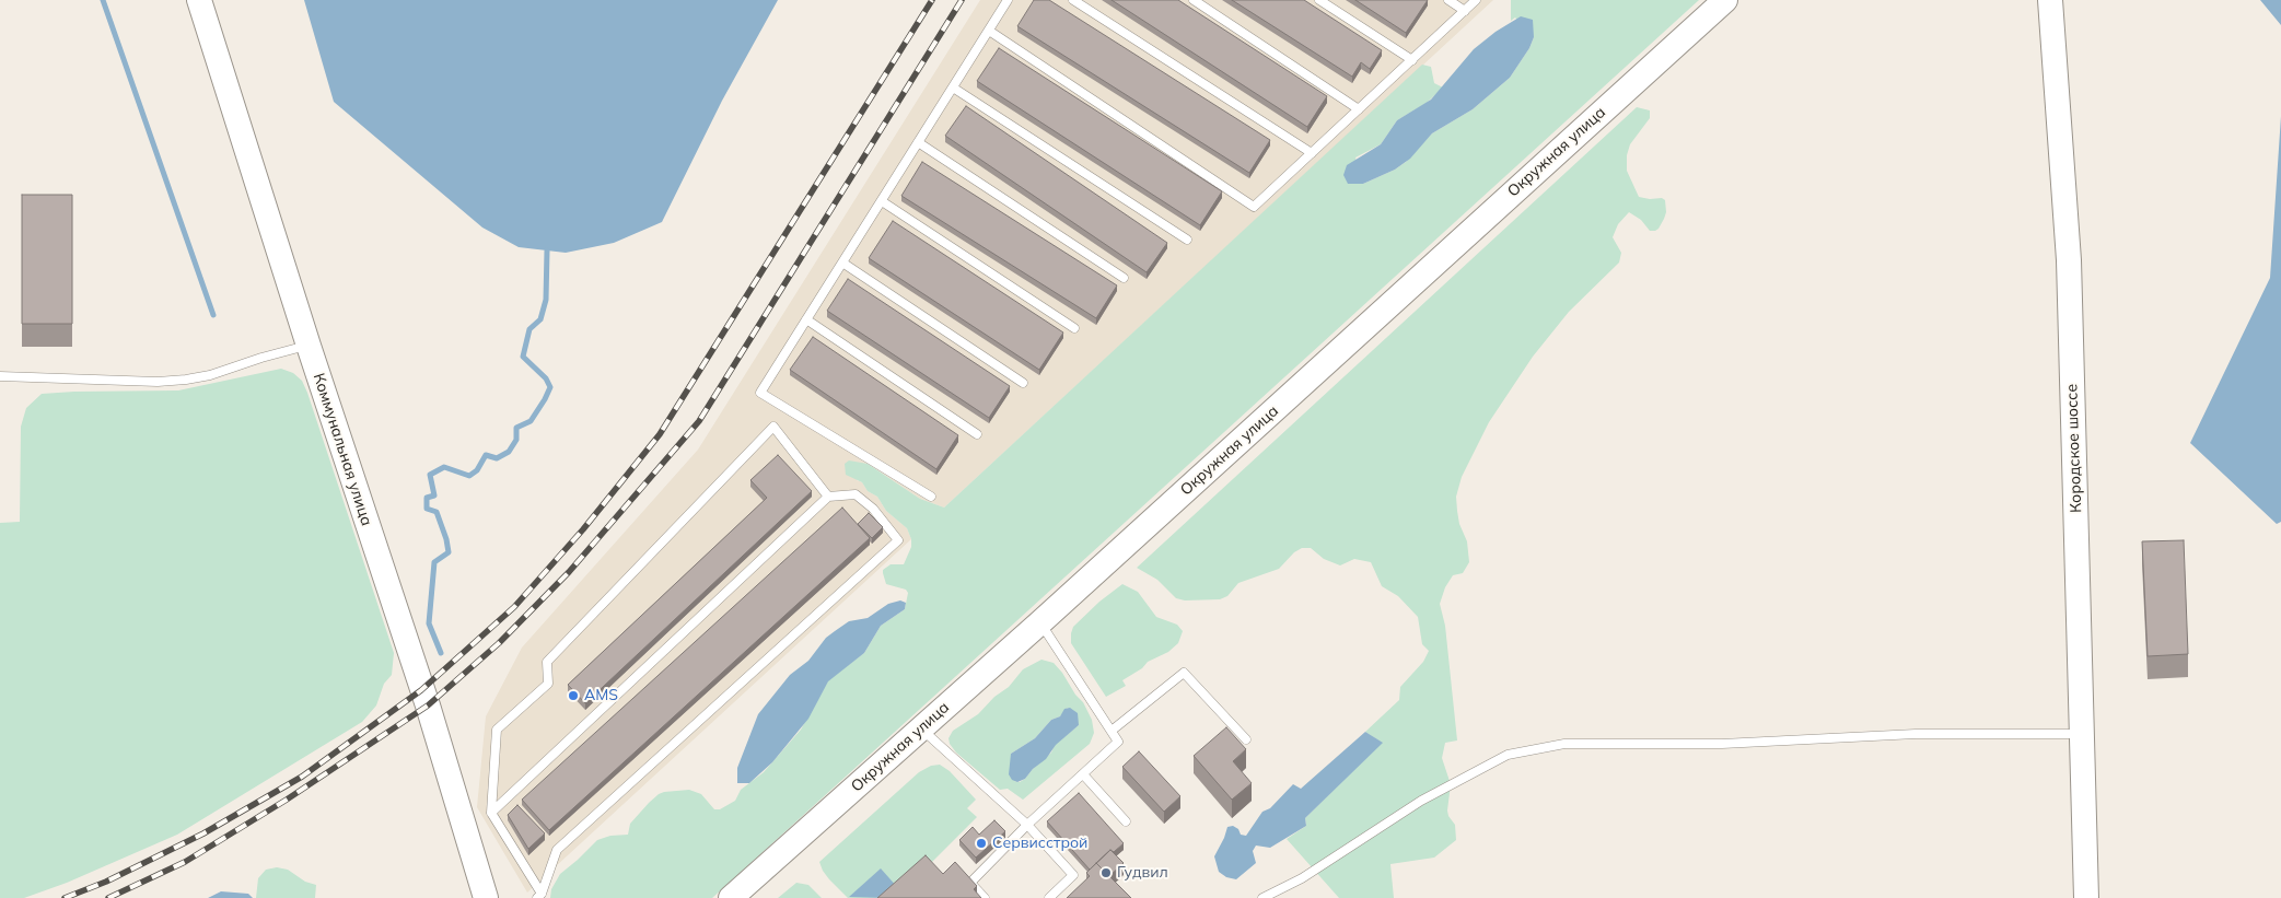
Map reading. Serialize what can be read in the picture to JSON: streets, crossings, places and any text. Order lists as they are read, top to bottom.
{
  "streets": {
    "main road": ["Окружная улица", "Кородское шоссе", "Коммунальная улица"]
  },
  "places": ["AMS", "Сервисстрой", "Гудвил"]
}
